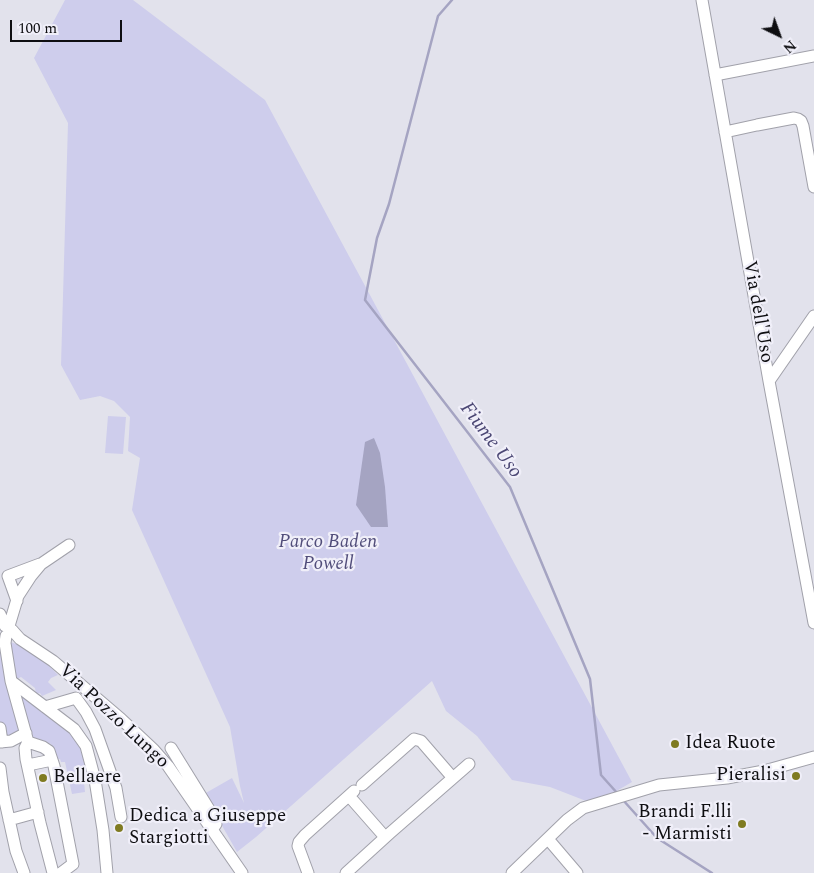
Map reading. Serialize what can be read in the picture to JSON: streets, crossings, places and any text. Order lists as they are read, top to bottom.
{
  "streets": {
    "street": ["Via dell'Uso", "Via Pozzo Lungo"]
  },
  "water": ["Fiume Uso"],
  "parks": ["Parco Baden Powell"],
  "places": [
    "Idea Ruote",
    "Pieralisi",
    "Bellaere",
    "Brandi F.lli - Marmisti",
    "Dedica a Giuseppe Stargiotti"
  ],
  "scale_bar": "100 m",
  "north": "bottom right"
}
